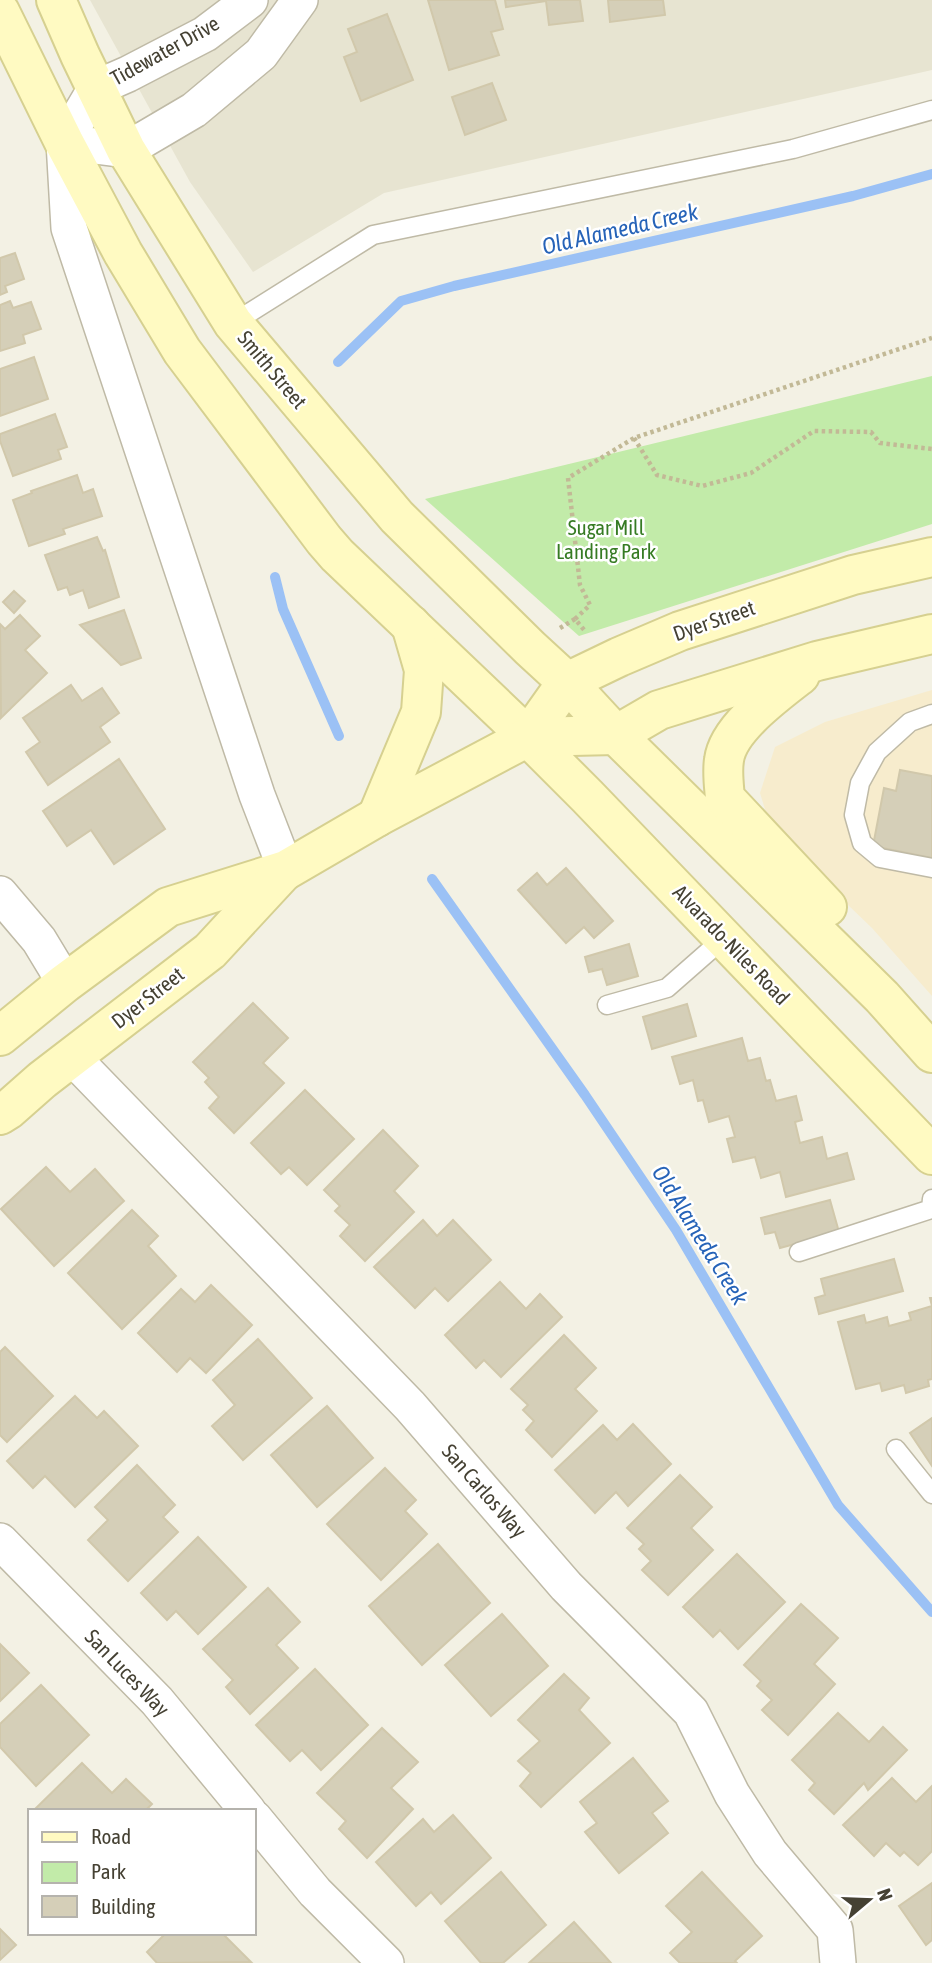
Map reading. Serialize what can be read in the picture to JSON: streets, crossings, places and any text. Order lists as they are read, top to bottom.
{
  "streets": {
    "main road": ["Smith Street", "Dyer Street", "Alvarado-Niles Road"],
    "street": ["Tidewater Drive", "San Carlos Way", "San Luces Way"]
  },
  "crossings": [
    ["Tidewater Drive", "Smith Street"],
    ["Smith Street", "Dyer Street"],
    ["Dyer Street", "Alvarado-Niles Road"],
    ["Dyer Street", "San Carlos Way"]
  ],
  "water": ["Old Alameda Creek"],
  "parks": ["Sugar Mill Landing Park"],
  "legend": ["Road", "Park", "Building"],
  "north": "right"
}
